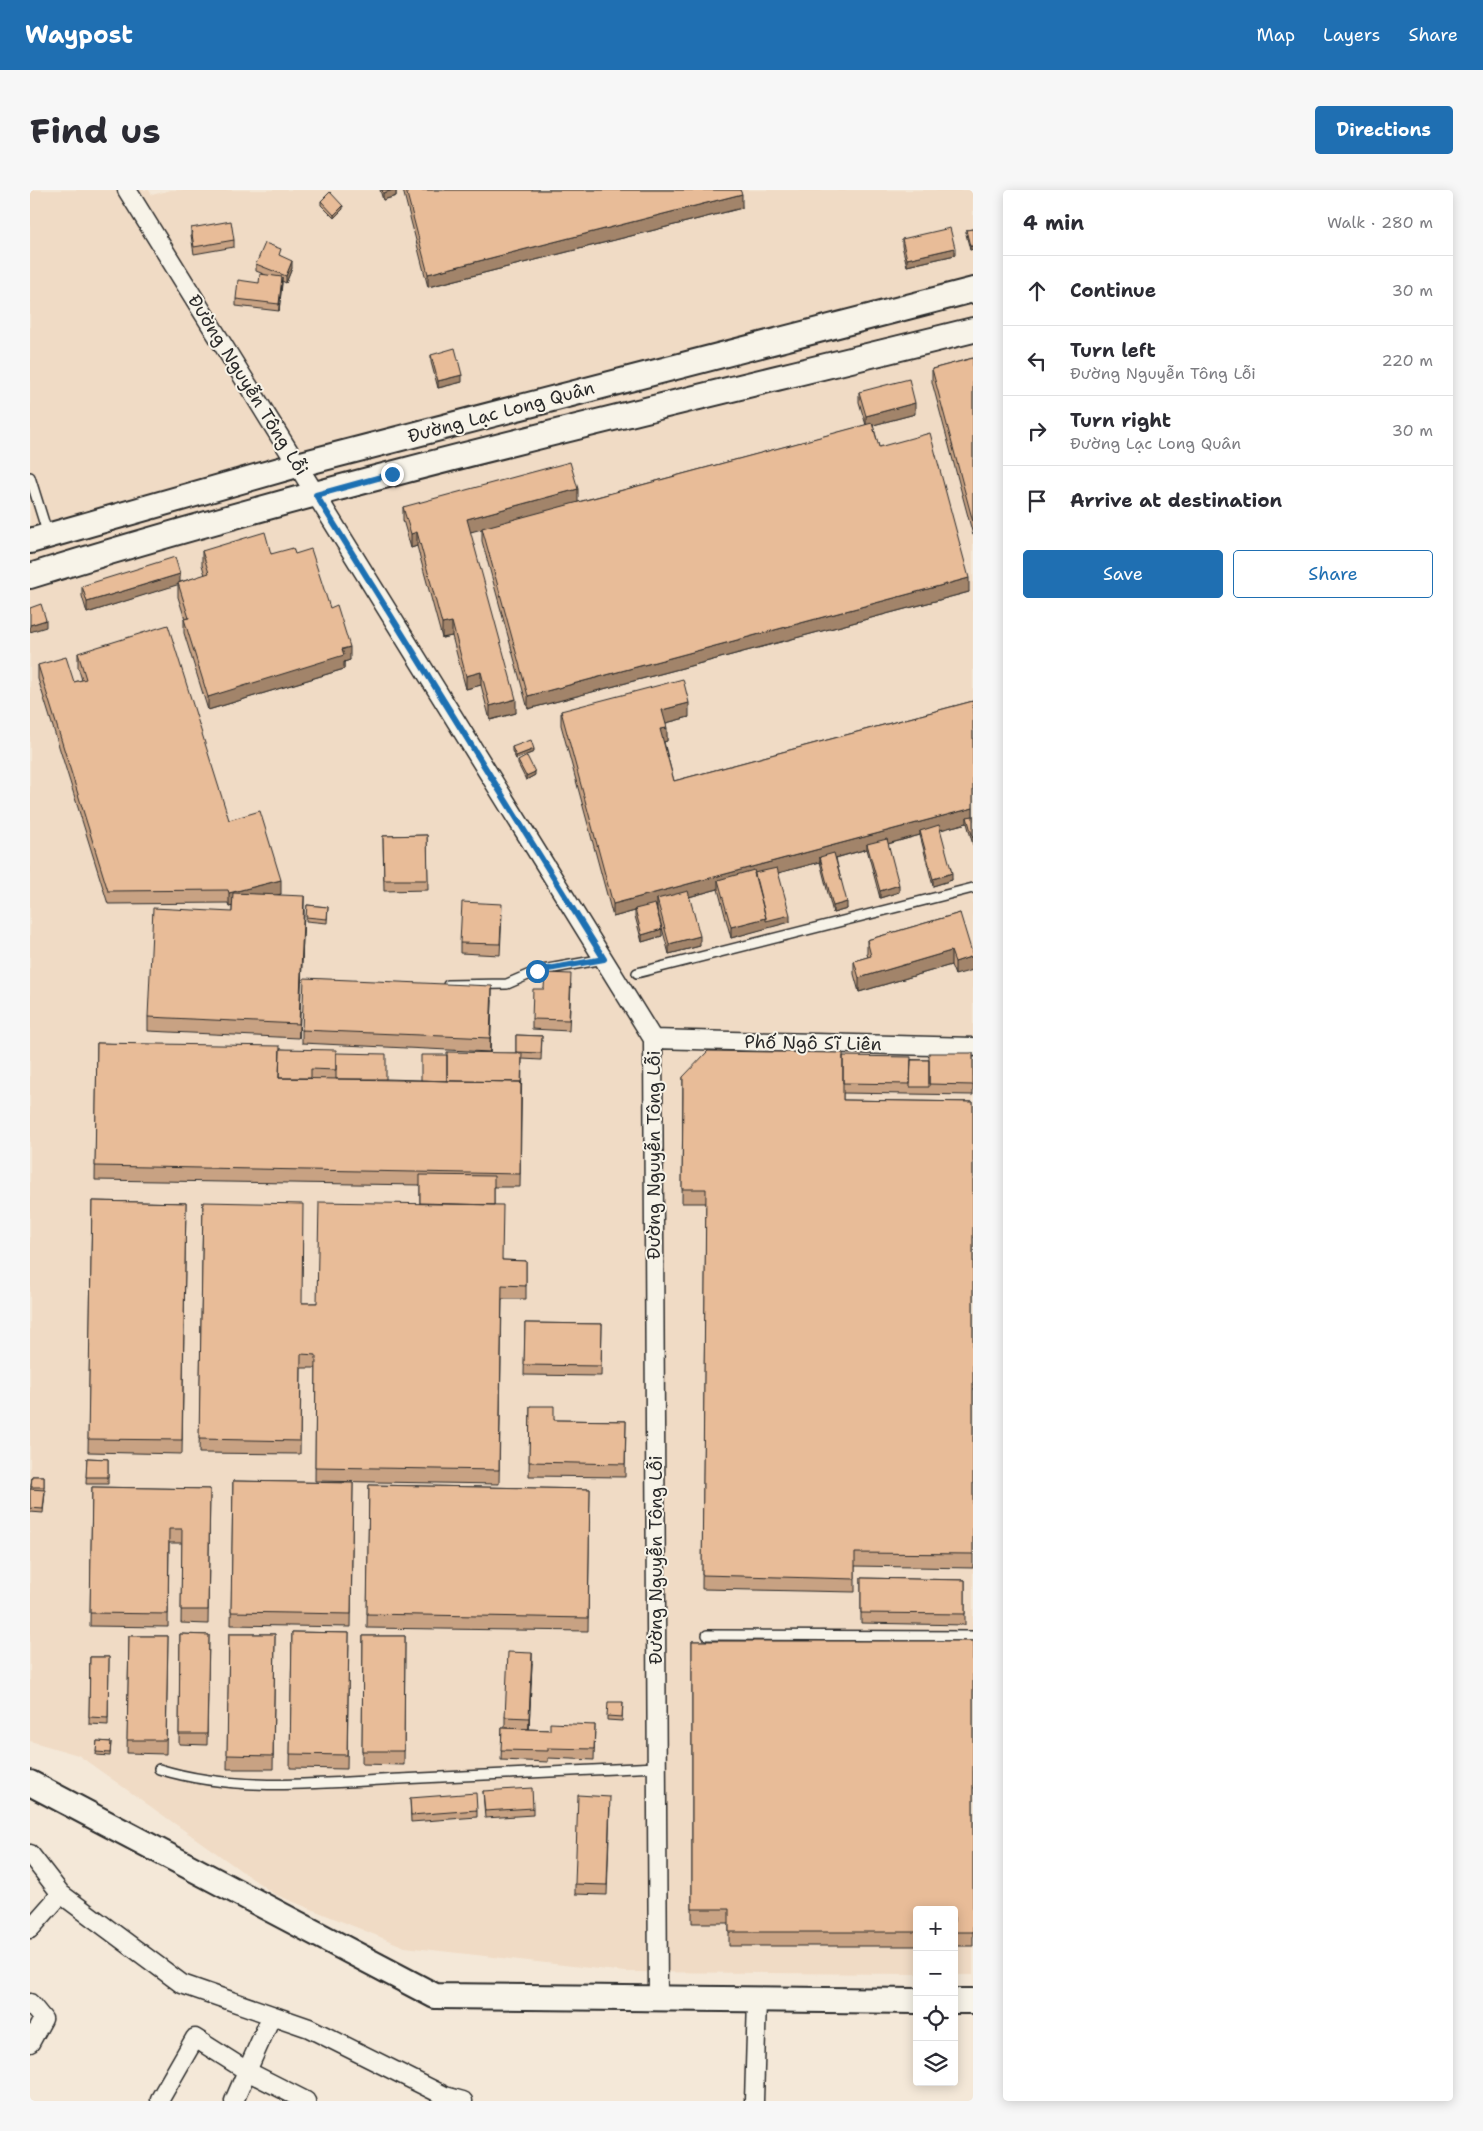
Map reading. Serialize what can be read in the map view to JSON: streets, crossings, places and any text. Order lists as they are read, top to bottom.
{
  "streets": {
    "main road": ["Đường Lạc Long Quân"],
    "street": ["Đường Nguyễn Tông Lỗi", "Phố Ngô Sĩ Liên"]
  },
  "crossings": [
    ["Đường Nguyễn Tông Lỗi", "Đường Lạc Long Quân"],
    ["Đường Nguyễn Tông Lỗi", "Phố Ngô Sĩ Liên"]
  ],
  "page": {
    "header": "Waypost",
    "nav": ["Map", "Layers", "Share"],
    "buttons": [
      "Directions",
      ["Save", "Share"]
    ],
    "title": "Find us",
    "heading": ["4 min", "Walk · 280 m"],
    "list": [
      ["Continue", "30 m"],
      ["Turn left", "Đường Nguyễn Tông Lỗi", "220 m"],
      ["Turn right", "Đường Lạc Long Quân", "30 m"],
      "Arrive at destination"
    ],
    "map_buttons": ["+", "−"]
  }
}
